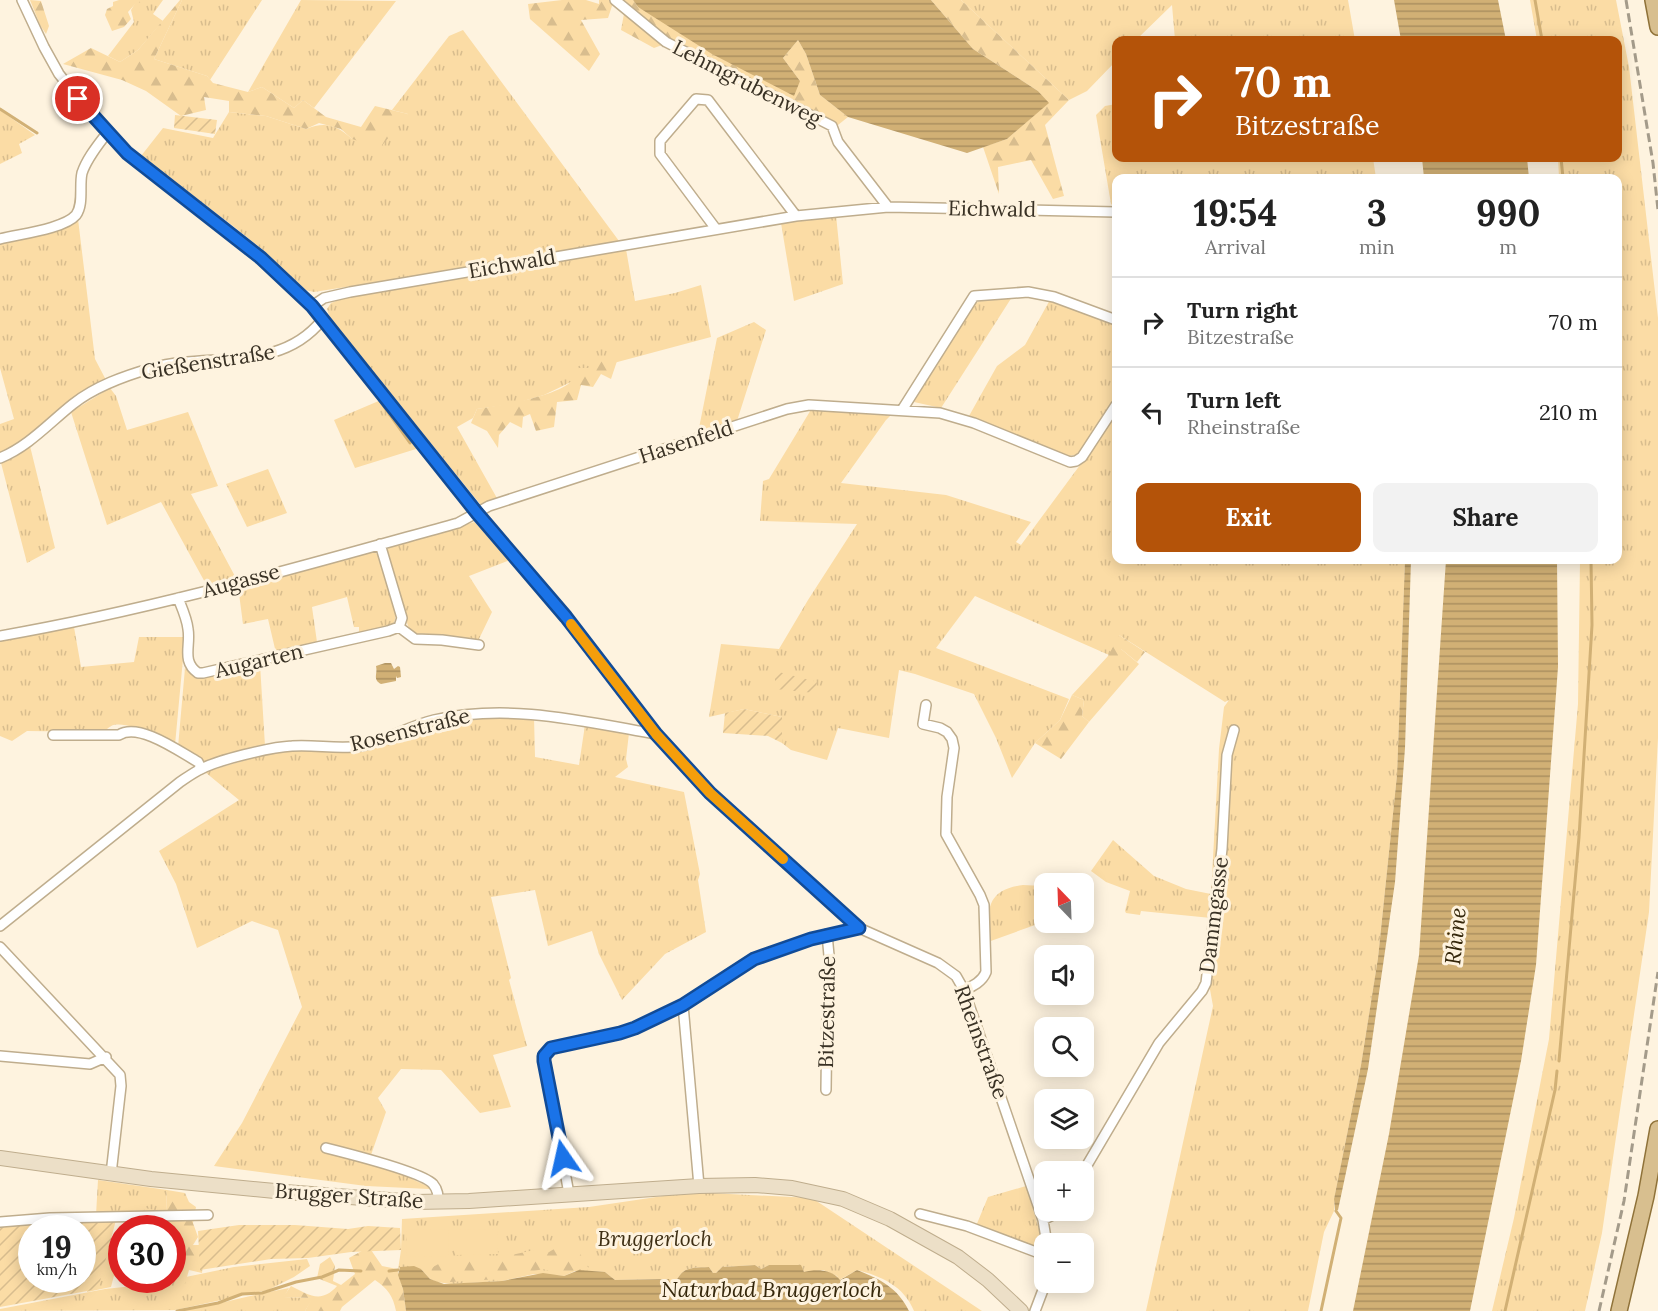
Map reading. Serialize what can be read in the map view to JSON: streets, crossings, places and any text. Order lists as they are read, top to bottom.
{
  "streets": {
    "main road": ["Brugger Straße"],
    "street": [
      "Lehmgrubenweg",
      "Eichwald",
      "Gießenstraße",
      "Hasenfeld",
      "Augasse",
      "Augarten",
      "Rosenstraße",
      "Dammgasse",
      "Bitzestraße",
      "Rheinstraße"
    ]
  },
  "crossings": [
    ["Lehmgrubenweg", "Eichwald"],
    ["Eichwald", "Rheinstraße"],
    ["Gießenstraße", "Rheinstraße"],
    ["Hasenfeld", "Augasse"],
    ["Hasenfeld", "Rheinstraße"],
    ["Augasse", "Augarten"],
    ["Augasse", "Rheinstraße"],
    ["Rosenstraße", "Rheinstraße"],
    ["Bitzestraße", "Rheinstraße"],
    ["Bitzestraße", "Brugger Straße"]
  ],
  "water": ["Rhine", "Naturbad Bruggerloch"],
  "parks": ["Bruggerloch"],
  "north": "top left",
  "page": {
    "turn": ["70 m", "Bitzestraße"],
    "eta": [
      "19:54",
      "Arrival",
      "3",
      "min",
      "990",
      "m"
    ],
    "list": [
      {
        "name": "Turn right",
        "note": "Bitzestraße",
        "value": "70 m"
      },
      {
        "name": "Turn left",
        "note": "Rheinstraße",
        "value": "210 m"
      }
    ],
    "buttons": ["Exit", "Share"],
    "map_buttons": ["+", "−"],
    "speed": "19 km/h",
    "limit": "30"
  }
}
